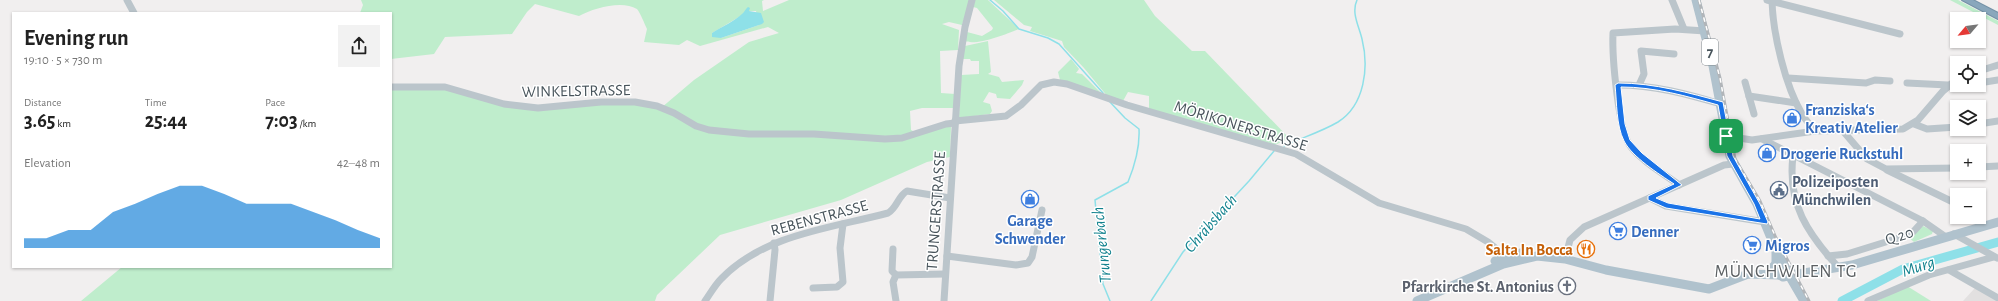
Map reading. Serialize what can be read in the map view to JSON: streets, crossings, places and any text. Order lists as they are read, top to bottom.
{
  "streets": {
    "main road": ["7", "Q 20"],
    "street": [
      "WINKELSTRASSE",
      "MÖRIKONERSTRASSE",
      "TRUNGERSTRASSE",
      "REBENSTRASSE"
    ]
  },
  "crossings": [
    ["7", "Q 20"],
    ["WINKELSTRASSE", "MÖRIKONERSTRASSE"],
    ["MÖRIKONERSTRASSE", "TRUNGERSTRASSE"],
    ["TRUNGERSTRASSE", "REBENSTRASSE"]
  ],
  "districts": ["MÜNCHWILEN TG"],
  "water": ["Chräbsbach", "Trungerbach", "Murg"],
  "places": {
    "shop": ["Franziska‘s Kreativ Atelier", "Drogerie Ruckstuhl", "Garage Schwender"],
    "public building": ["Polizeiposten Münchwilen"],
    "supermarket": ["Denner", "Migros"],
    "restaurant": ["Salta In Bocca"],
    "church": ["Pfarrkirche St. Antonius"]
  },
  "north": "bottom left",
  "page": {
    "map_buttons": ["+", "−"],
    "heading": ["Evening run", "19:10 · 5 × 730 m"],
    "stats": [
      ["Distance", "3.65 km"],
      ["Time", "25:44"],
      ["Pace", "7:03 /km"]
    ],
    "chart": ["Elevation", "42–48 m"]
  }
}
